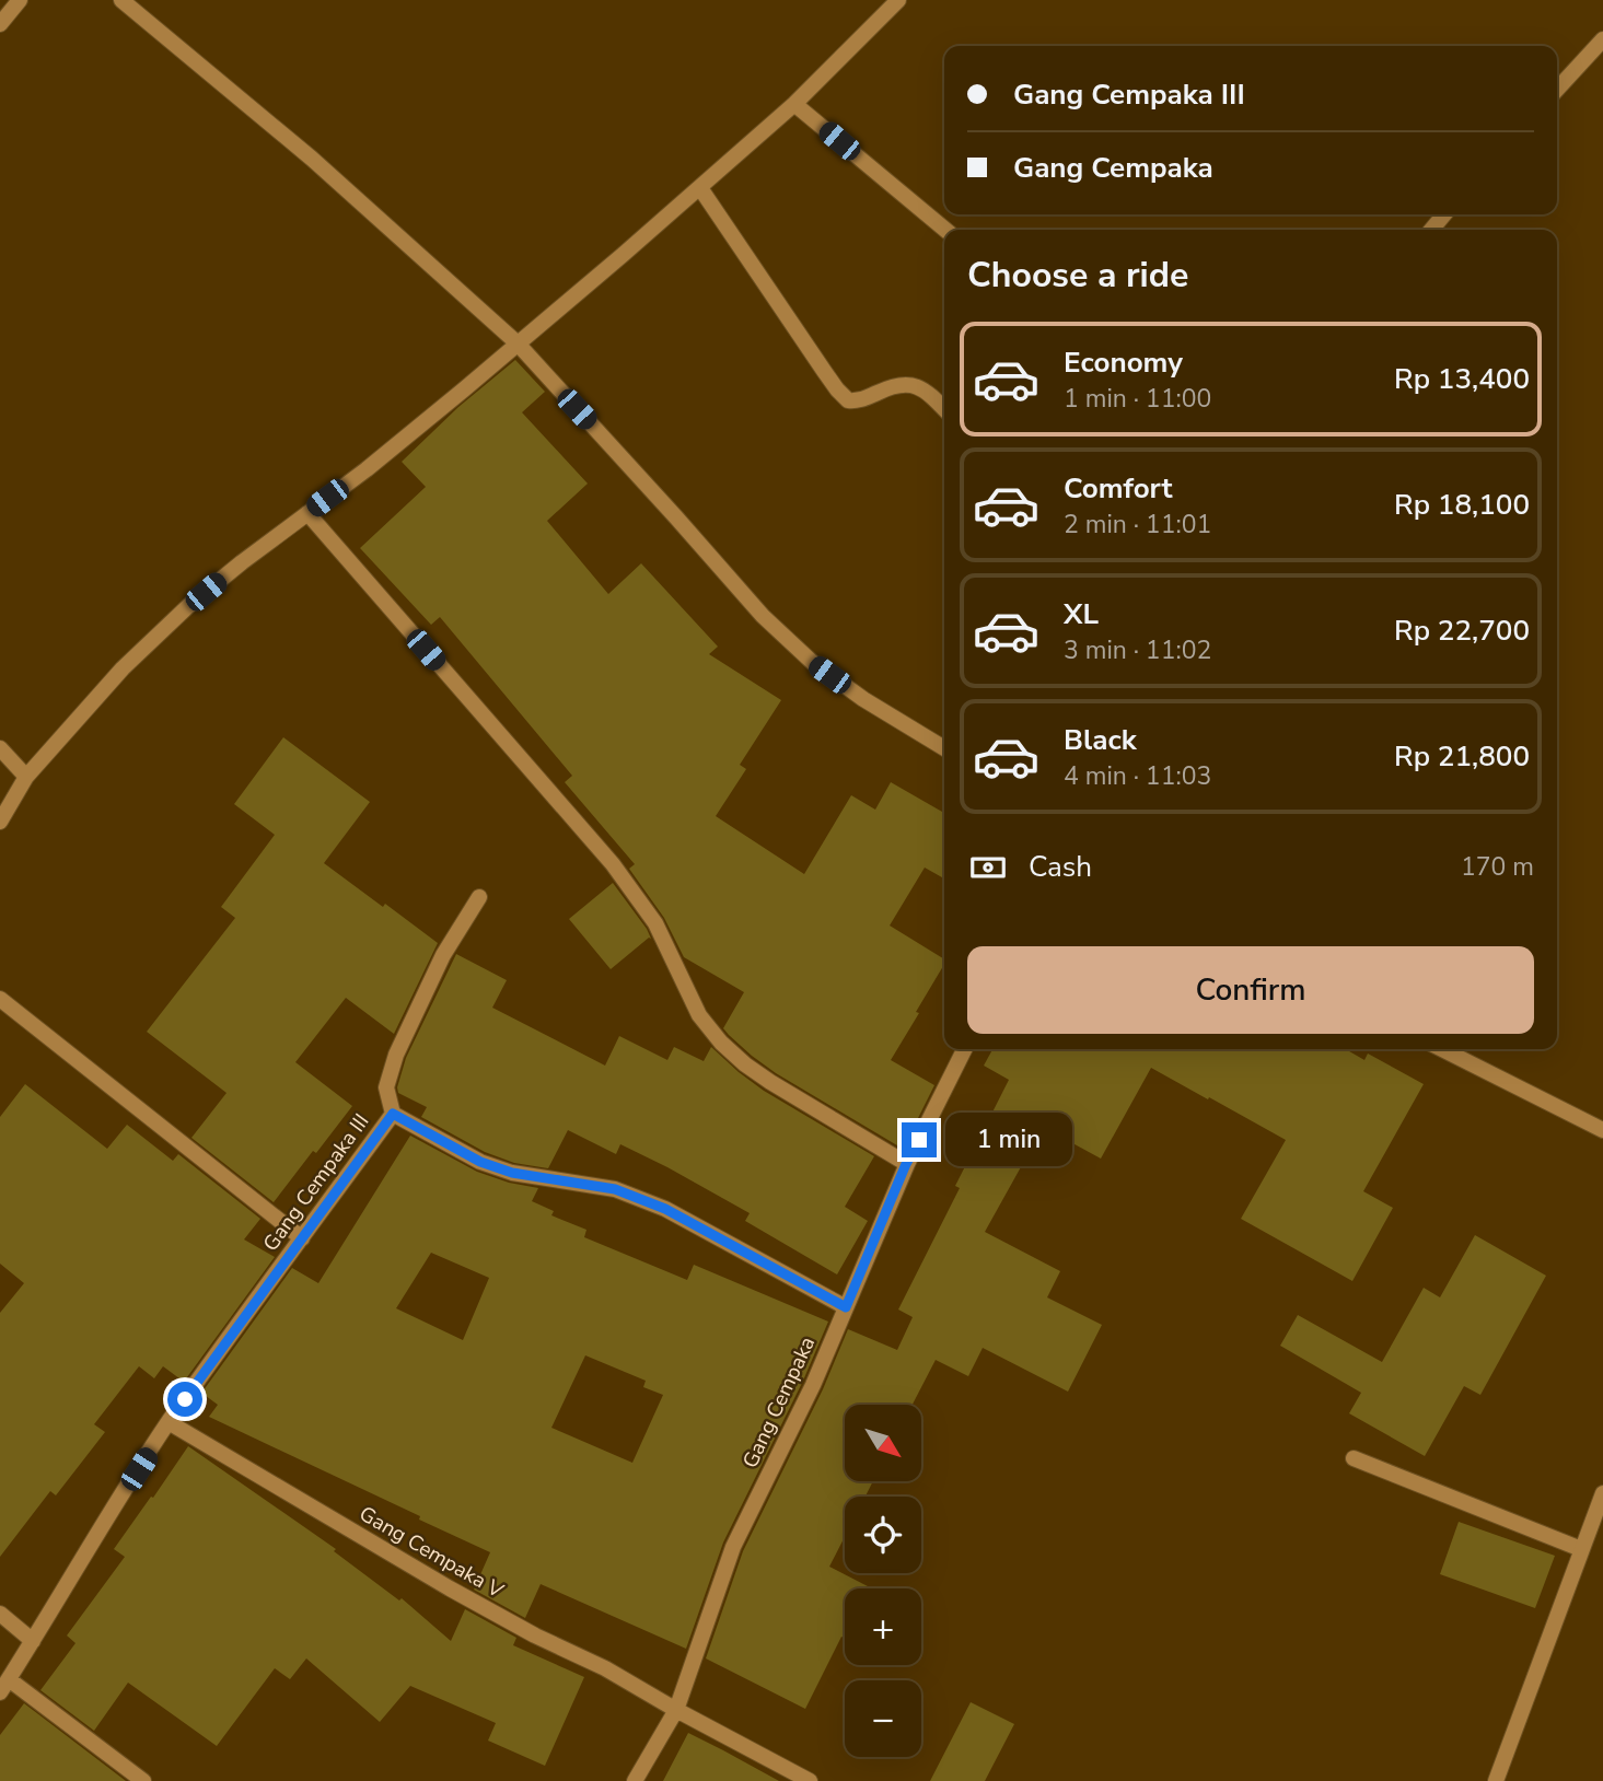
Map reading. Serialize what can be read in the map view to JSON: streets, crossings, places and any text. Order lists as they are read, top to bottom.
{
  "streets": {
    "street": ["Gang Cempaka III", "Gang Cempaka", "Gang Cempaka V"]
  },
  "crossings": [
    ["Gang Cempaka III", "Gang Cempaka"],
    ["Gang Cempaka III", "Gang Cempaka V"],
    ["Gang Cempaka", "Gang Cempaka V"]
  ],
  "north": "bottom right",
  "page": {
    "banner": ["Gang Cempaka III", "Gang Cempaka"],
    "heading": "Choose a ride",
    "list": [
      {
        "name": "Economy",
        "note": "1 min · 11:00",
        "value": "Rp 13,400"
      },
      {
        "name": "Comfort",
        "note": "2 min · 11:01",
        "value": "Rp 18,100"
      },
      {
        "name": "XL",
        "note": "3 min · 11:02",
        "value": "Rp 22,700"
      },
      {
        "name": "Black",
        "note": "4 min · 11:03",
        "value": "Rp 21,800"
      }
    ],
    "pay": ["Cash", "170 m"],
    "buttons": "Confirm",
    "bubble": "1 min",
    "map_buttons": ["+", "−"]
  }
}
